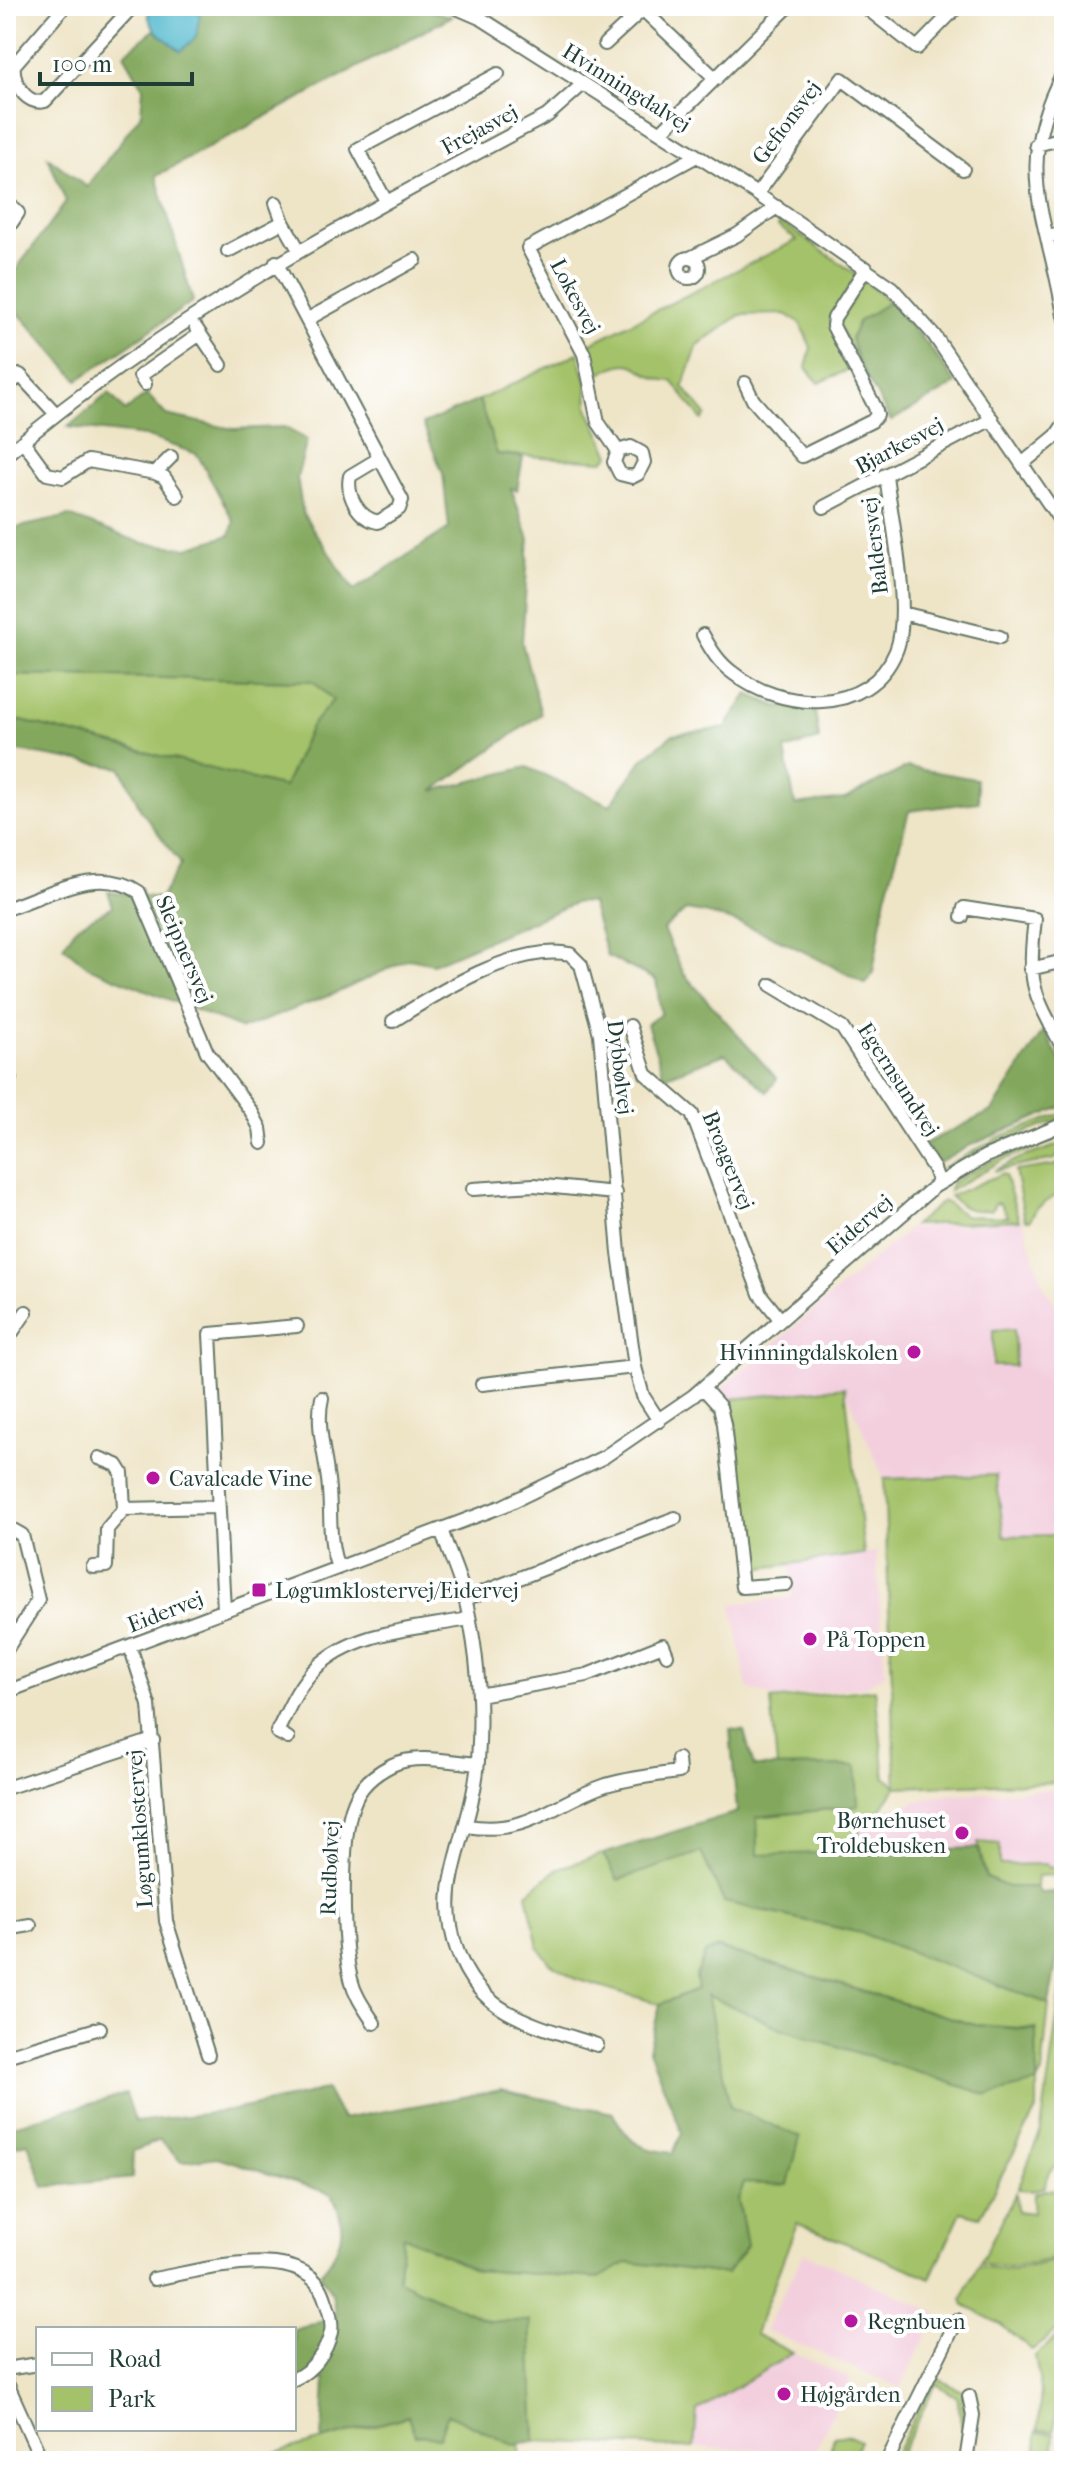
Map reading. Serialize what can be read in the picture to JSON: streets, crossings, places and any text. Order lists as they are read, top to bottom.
{
  "streets": {
    "street": [
      "Hvinningdalvej",
      "Gefionsvej",
      "Frejasvej",
      "Lokesvej",
      "Bjarkesvej",
      "Baldersvej",
      "Sleipnersvej",
      "Dybbølvej",
      "Egernsundvej",
      "Broagervej",
      "Eidervej",
      "Løgumklostervej",
      "Rudbølvej"
    ]
  },
  "crossings": [
    ["Hvinningdalvej", "Gefionsvej"],
    ["Hvinningdalvej", "Frejasvej"],
    ["Hvinningdalvej", "Lokesvej"],
    ["Hvinningdalvej", "Bjarkesvej"],
    ["Bjarkesvej", "Baldersvej"],
    ["Dybbølvej", "Eidervej"],
    ["Egernsundvej", "Eidervej"],
    ["Broagervej", "Eidervej"],
    ["Eidervej", "Løgumklostervej"]
  ],
  "places": {
    "other": [
      "Hvinningdalskolen",
      "Cavalcade Vine",
      "På Toppen",
      "Børnehuset Troldebusken",
      "Regnbuen",
      "Højgården"
    ],
    "transit": ["Løgumklostervej/Eidervej"]
  },
  "legend": ["Road", "Park"],
  "scale_bar": "100 m"
}
